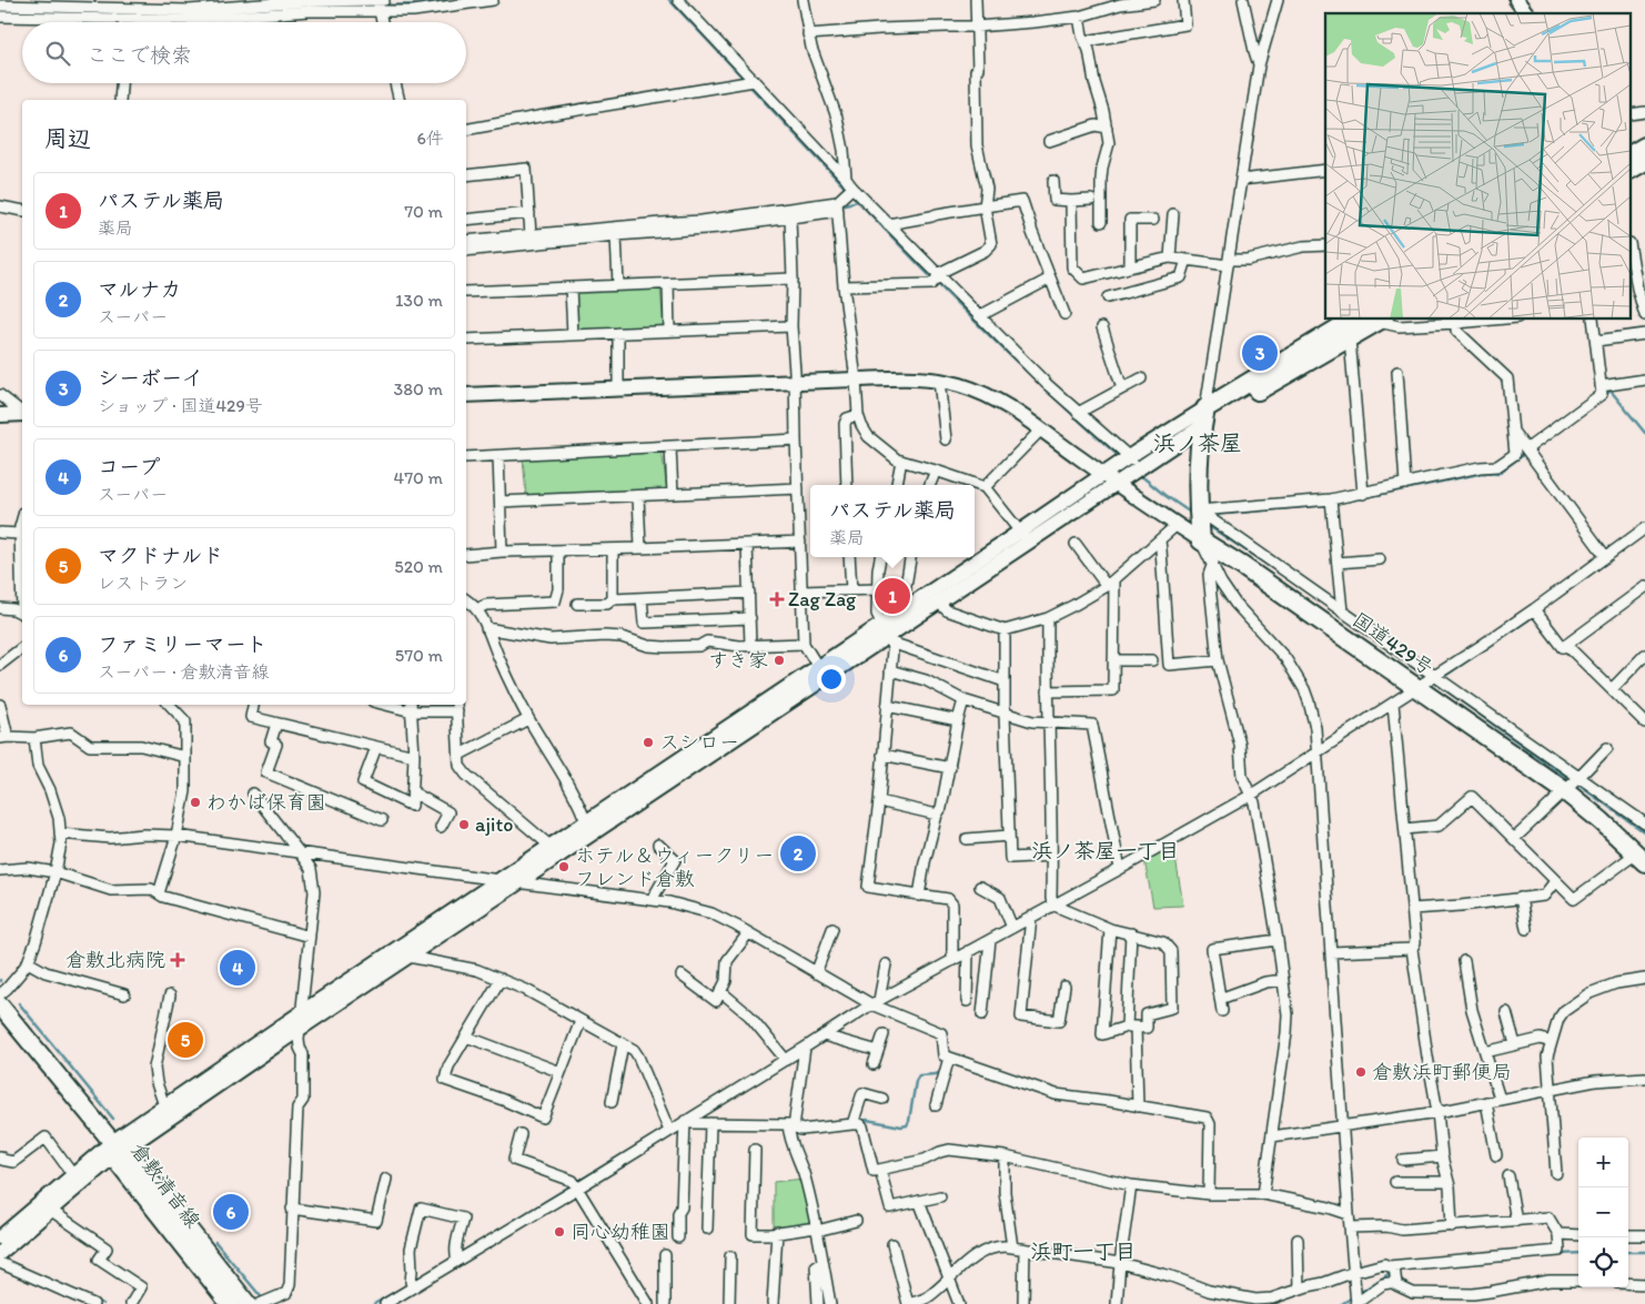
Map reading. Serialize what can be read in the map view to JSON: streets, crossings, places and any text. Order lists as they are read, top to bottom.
{
  "streets": {
    "highway": ["国道429号"],
    "main road": ["倉敷清音線"]
  },
  "districts": ["浜ノ茶屋", "浜ノ茶屋一丁目", "浜町一丁目"],
  "places": {
    "health": ["Zag Zag", "倉敷北病院"],
    "other": [
      "すき家",
      "スシロー",
      "わかば保育園",
      "ajito",
      "ホテル＆ウィークリー フレンド倉敷",
      "倉敷浜町郵便局",
      "同心幼稚園"
    ]
  },
  "page": {
    "search": "ここで検索",
    "heading": ["周辺", "6件"],
    "list": [
      {
        "mark": "1",
        "name": "パステル薬局",
        "note": "薬局",
        "value": "70 m"
      },
      {
        "mark": "2",
        "name": "マルナカ",
        "note": "スーパー",
        "value": "130 m"
      },
      {
        "mark": "3",
        "name": "シーボーイ",
        "note": "ショップ · 国道429号",
        "value": "380 m"
      },
      {
        "mark": "4",
        "name": "コープ",
        "note": "スーパー",
        "value": "470 m"
      },
      {
        "mark": "5",
        "name": "マクドナルド",
        "note": "レストラン",
        "value": "520 m"
      },
      {
        "mark": "6",
        "name": "ファミリーマート",
        "note": "スーパー · 倉敷清音線",
        "value": "570 m"
      }
    ],
    "pins": [
      "3",
      "1",
      "2",
      "4",
      "5",
      "6"
    ],
    "popup": ["パステル薬局", "薬局"],
    "map_buttons": ["+", "−"]
  }
}
